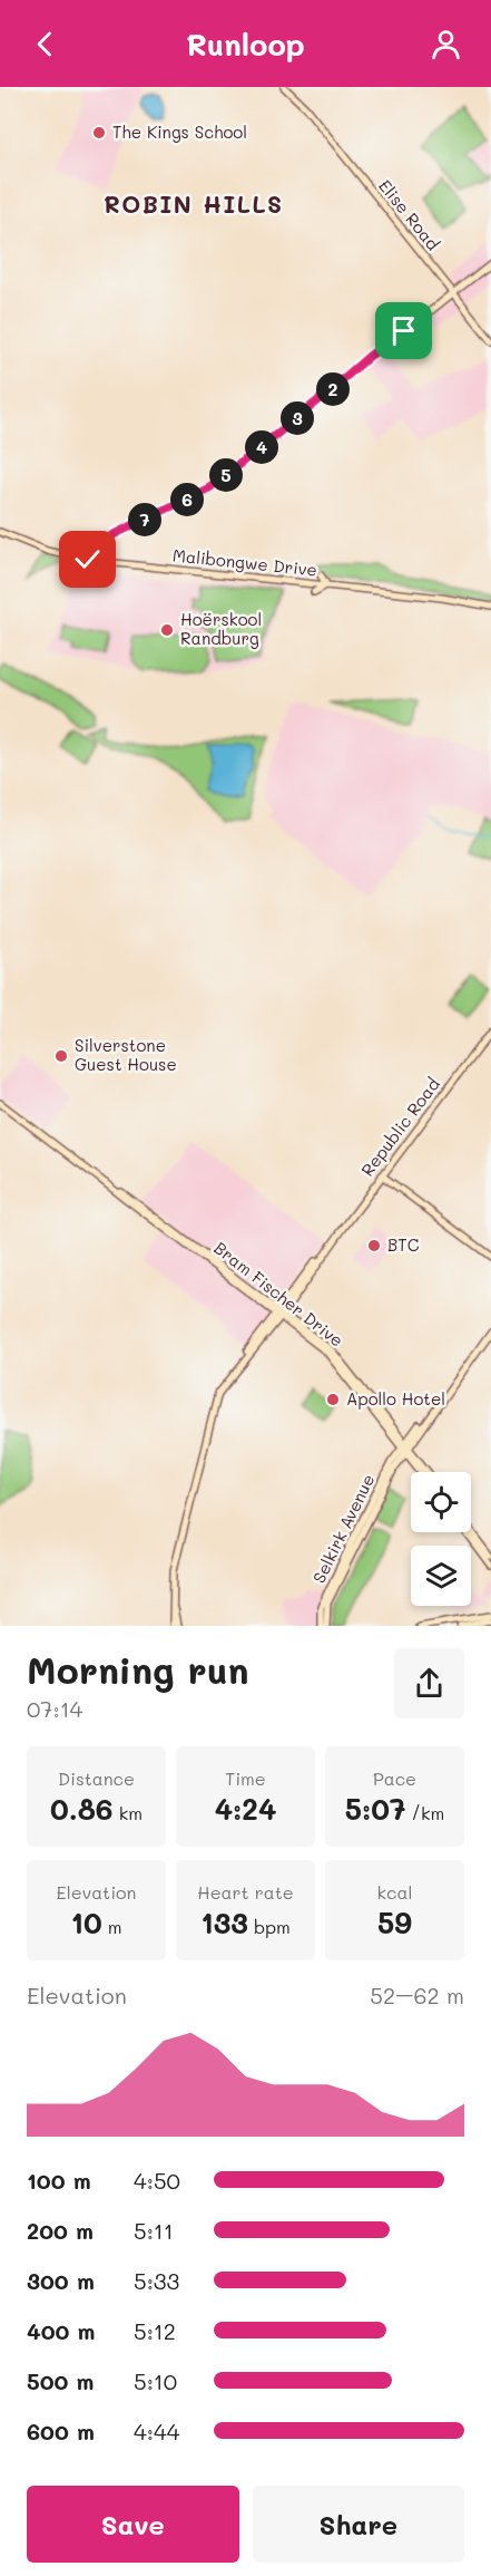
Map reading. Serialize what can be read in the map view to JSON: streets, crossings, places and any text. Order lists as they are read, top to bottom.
{
  "streets": {
    "main road": [
      "Elise Road",
      "Malibongwe Drive",
      "Republic Road",
      "Bram Fischer Drive",
      "Selkirk Avenue"
    ]
  },
  "crossings": [
    ["Republic Road", "Bram Fischer Drive"],
    ["Bram Fischer Drive", "Selkirk Avenue"]
  ],
  "districts": ["ROBIN HILLS"],
  "places": [
    "The Kings School",
    "Hoërskool Randburg",
    "Silverstone Guest House",
    "BTC",
    "Apollo Hotel"
  ],
  "page": {
    "header": "Runloop",
    "pins": [
      "2",
      "3",
      "4",
      "5",
      "6",
      "7"
    ],
    "heading": ["Morning run", "07:14"],
    "stats": [
      ["Distance", "0.86 km"],
      ["Time", "4:24"],
      ["Pace", "5:07 /km"],
      ["Elevation", "10 m"],
      ["Heart rate", "133 bpm"],
      ["kcal", "59"]
    ],
    "chart": ["Elevation", "52–62 m"],
    "list": [
      {
        "name": "100 m",
        "note": "4:50"
      },
      {
        "name": "200 m",
        "note": "5:11"
      },
      {
        "name": "300 m",
        "note": "5:33"
      },
      {
        "name": "400 m",
        "note": "5:12"
      },
      {
        "name": "500 m",
        "note": "5:10"
      },
      {
        "name": "600 m",
        "note": "4:44"
      }
    ],
    "buttons": ["Save", "Share"]
  }
}
